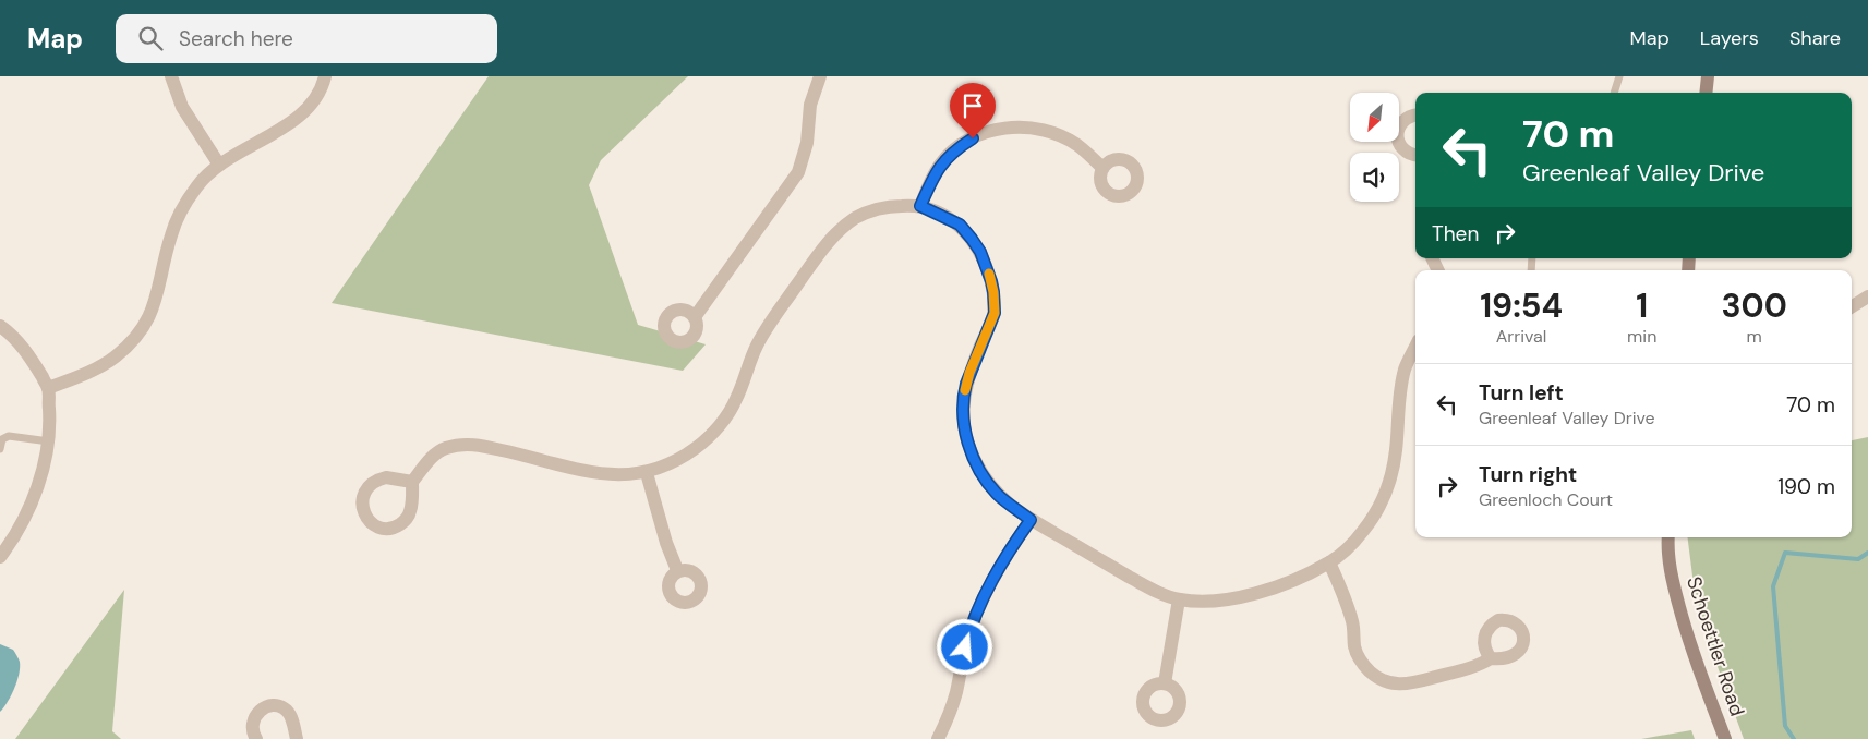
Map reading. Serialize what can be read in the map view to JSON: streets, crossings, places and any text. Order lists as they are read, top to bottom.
{
  "streets": {
    "street": ["Schoettler Road"]
  },
  "north": "bottom left",
  "page": {
    "header": "Map",
    "search": "Search here",
    "nav": ["Map", "Layers", "Share"],
    "turn": ["70 m", "Greenleaf Valley Drive"],
    "then": "Then",
    "eta": [
      "19:54",
      "Arrival",
      "1",
      "min",
      "300",
      "m"
    ],
    "list": [
      {
        "name": "Turn left",
        "note": "Greenleaf Valley Drive",
        "value": "70 m"
      },
      {
        "name": "Turn right",
        "note": "Greenloch Court",
        "value": "190 m"
      }
    ]
  }
}
